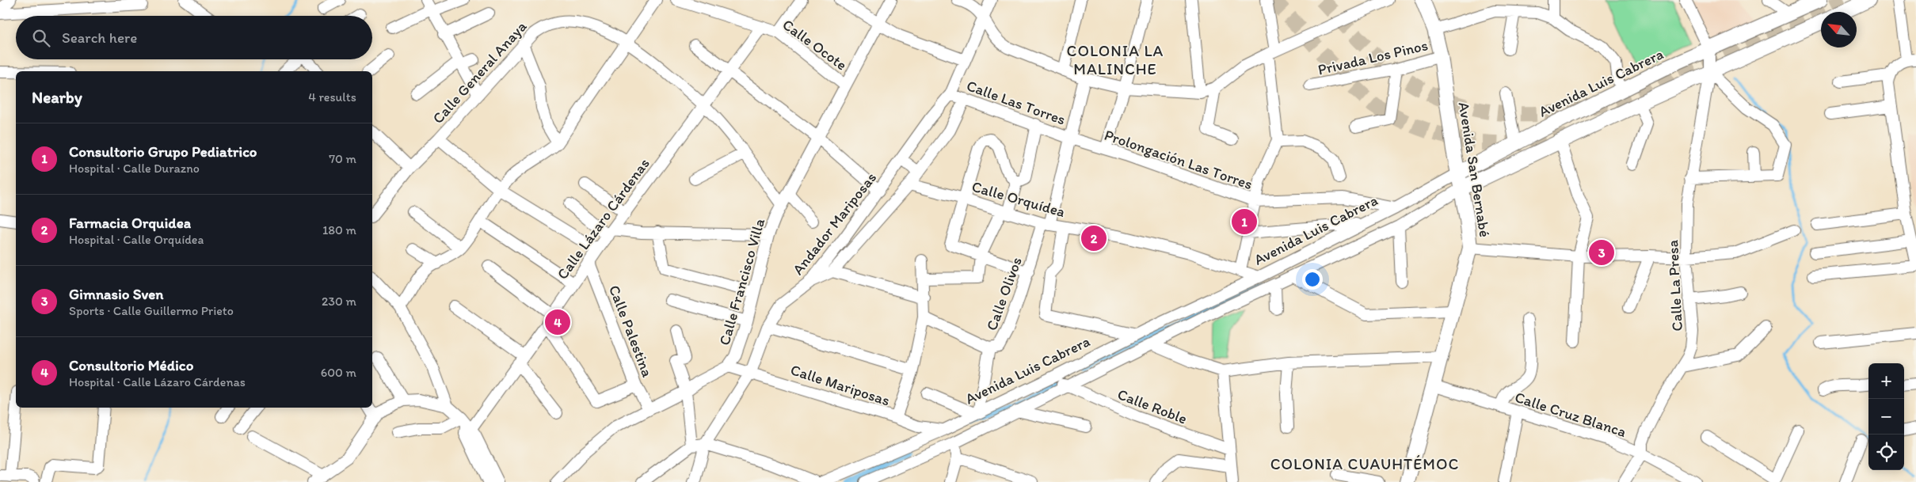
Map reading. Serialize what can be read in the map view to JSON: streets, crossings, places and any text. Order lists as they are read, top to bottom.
{
  "streets": {
    "main road": ["Avenida Luis Cabrera", "Avenida San Bernabé"],
    "street": [
      "Calle Ocote",
      "Privada Los Pinos",
      "Calle General Anaya",
      "Calle Las Torres",
      "Prolongación Las Torres",
      "Calle Orquídea",
      "Calle Lázaro Cárdenas",
      "Andador Mariposas",
      "Calle Francisco Villa",
      "Calle La Presa",
      "Calle Olivos",
      "Calle Palestina",
      "Calle Mariposas",
      "Calle Roble",
      "Calle Cruz Blanca"
    ]
  },
  "crossings": [
    ["Calle Ocote", "Calle Lázaro Cárdenas"],
    ["Calle Ocote", "Calle Francisco Villa"],
    ["Privada Los Pinos", "Avenida San Bernabé"],
    ["Calle General Anaya", "Calle Lázaro Cárdenas"],
    ["Calle General Anaya", "Calle Francisco Villa"],
    ["Avenida Luis Cabrera", "Prolongación Las Torres"],
    ["Avenida Luis Cabrera", "Avenida San Bernabé"],
    ["Avenida Luis Cabrera", "Calle Orquídea"],
    ["Avenida Luis Cabrera", "Calle La Presa"],
    ["Avenida Luis Cabrera", "Calle Olivos"],
    ["Avenida Luis Cabrera", "Calle Mariposas"],
    ["Avenida Luis Cabrera", "Calle Roble"],
    ["Calle Las Torres", "Prolongación Las Torres"],
    ["Calle Las Torres", "Andador Mariposas"],
    ["Calle Las Torres", "Calle Olivos"],
    ["Prolongación Las Torres", "Calle Olivos"],
    ["Avenida San Bernabé", "Calle Cruz Blanca"],
    ["Calle Orquídea", "Andador Mariposas"],
    ["Calle Orquídea", "Calle Olivos"],
    ["Calle Lázaro Cárdenas", "Calle Palestina"],
    ["Andador Mariposas", "Calle Mariposas"],
    ["Calle Francisco Villa", "Calle Palestina"],
    ["Calle Francisco Villa", "Calle Mariposas"],
    ["Calle La Presa", "Calle Cruz Blanca"]
  ],
  "districts": ["COLONIA LA MALINCHE", "COLONIA CUAUHTÉMOC"],
  "north": "top left",
  "page": {
    "search": "Search here",
    "heading": ["Nearby", "4 results"],
    "list": [
      {
        "mark": "1",
        "name": "Consultorio Grupo Pediatrico",
        "note": "Hospital · Calle Durazno",
        "value": "70 m"
      },
      {
        "mark": "2",
        "name": "Farmacia Orquidea",
        "note": "Hospital · Calle Orquídea",
        "value": "180 m"
      },
      {
        "mark": "3",
        "name": "Gimnasio Sven",
        "note": "Sports · Calle Guillermo Prieto",
        "value": "230 m"
      },
      {
        "mark": "4",
        "name": "Consultorio Médico",
        "note": "Hospital · Calle Lázaro Cárdenas",
        "value": "600 m"
      }
    ],
    "pins": [
      "1",
      "2",
      "3",
      "4"
    ],
    "map_buttons": ["+", "−"]
  }
}
